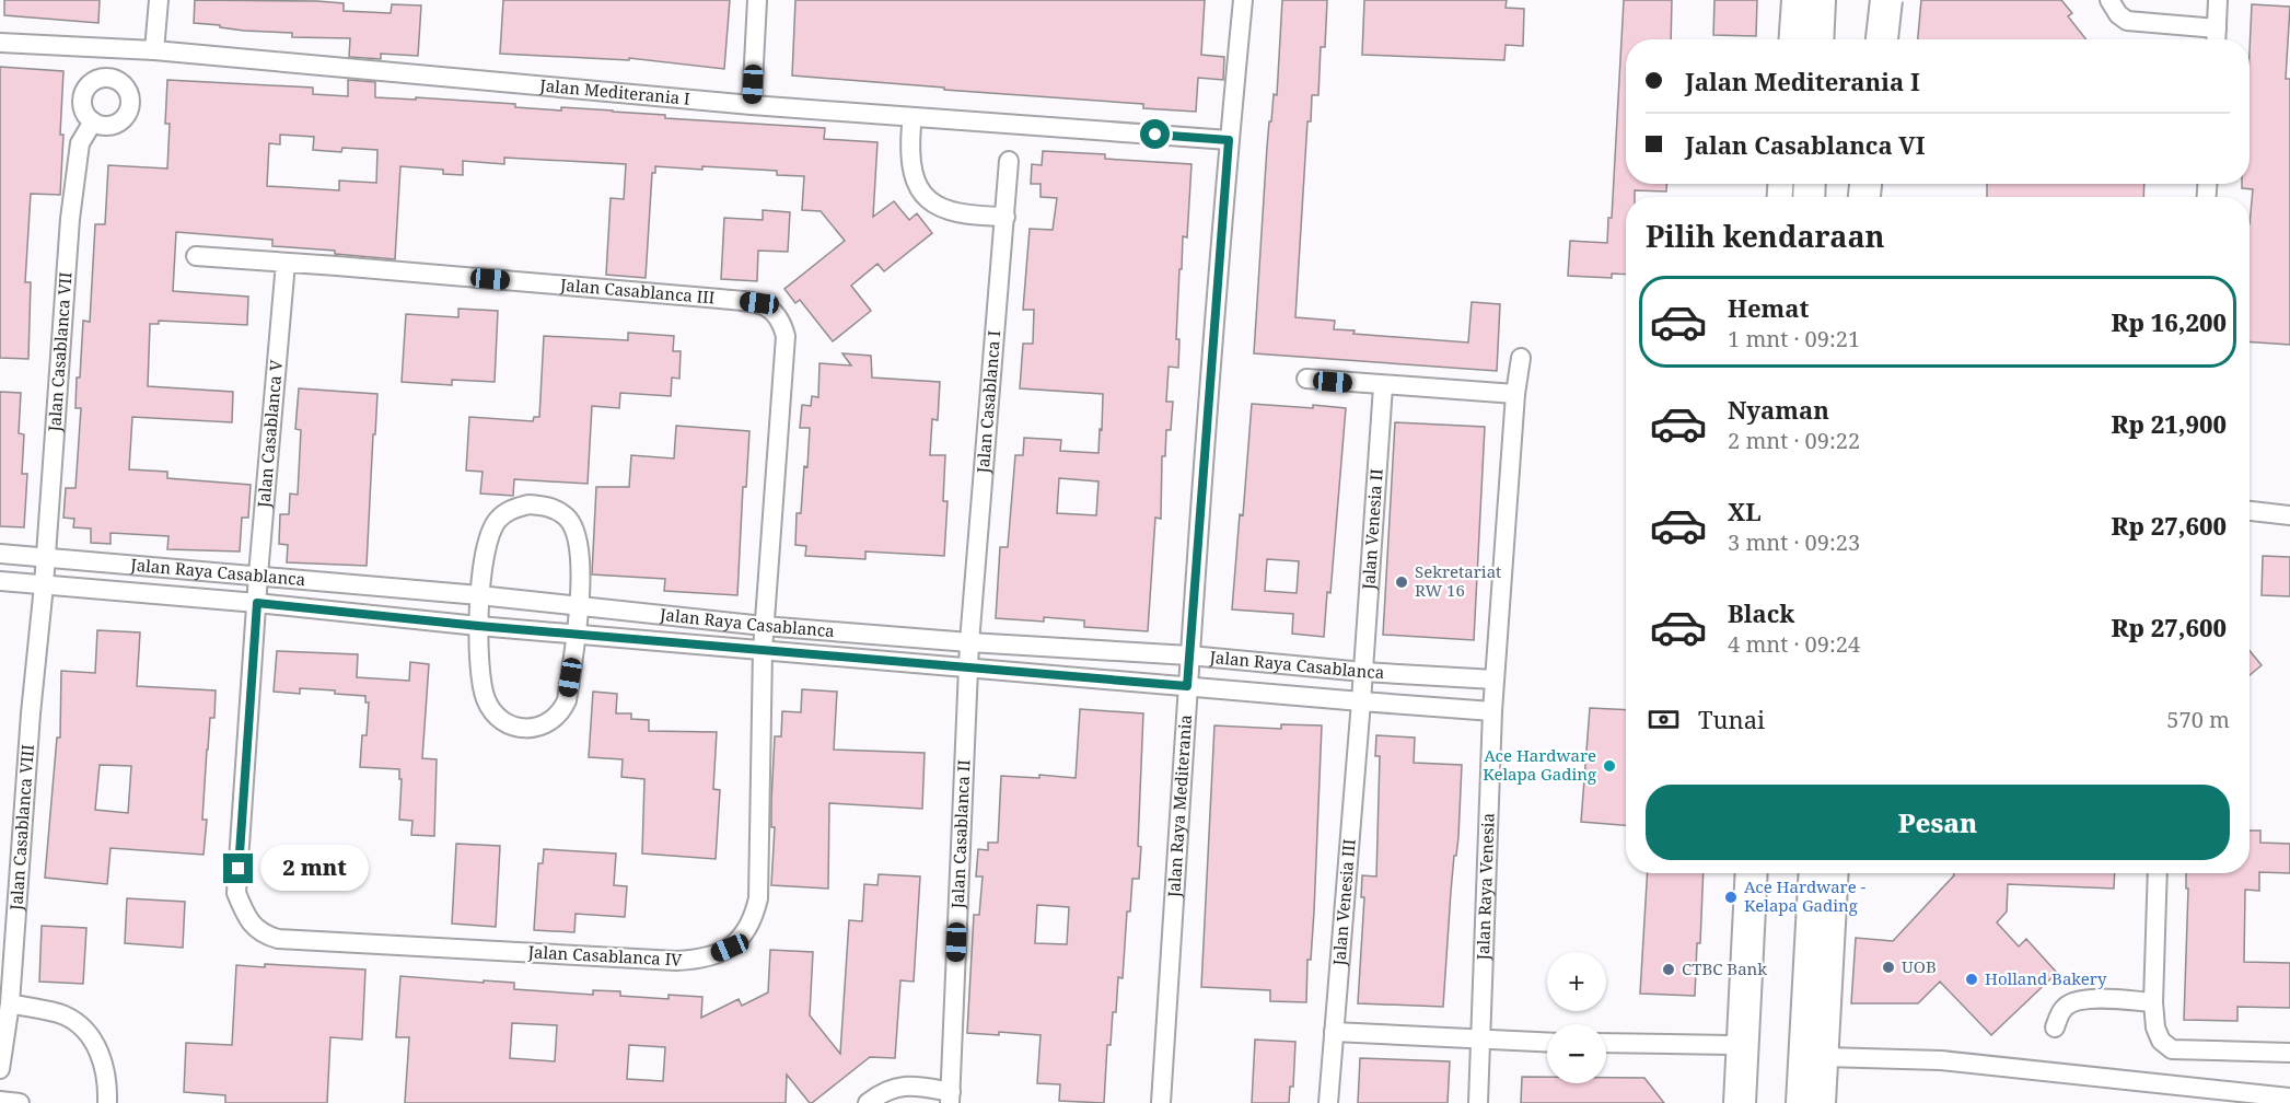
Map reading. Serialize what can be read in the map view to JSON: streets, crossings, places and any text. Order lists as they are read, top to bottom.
{
  "streets": {
    "street": [
      "Jalan Mediterania I",
      "Jalan Casablanca III",
      "Jalan Casablanca VII",
      "Jalan Casablanca I",
      "Jalan Casablanca V",
      "Jalan Venesia II",
      "Jalan Raya Casablanca",
      "Jalan Raya Mediterania",
      "Jalan Casablanca VIII",
      "Jalan Casablanca II",
      "Jalan Raya Venesia",
      "Jalan Venesia III",
      "Jalan Casablanca IV"
    ]
  },
  "crossings": [
    ["Jalan Mediterania I", "Jalan Raya Mediterania"],
    ["Jalan Casablanca III", "Jalan Casablanca V"],
    ["Jalan Casablanca III", "Jalan Raya Casablanca"],
    ["Jalan Casablanca III", "Jalan Casablanca IV"],
    ["Jalan Casablanca VII", "Jalan Raya Casablanca"],
    ["Jalan Casablanca VII", "Jalan Casablanca VIII"],
    ["Jalan Casablanca I", "Jalan Raya Casablanca"],
    ["Jalan Casablanca I", "Jalan Casablanca II"],
    ["Jalan Casablanca V", "Jalan Raya Casablanca"],
    ["Jalan Casablanca V", "Jalan Casablanca IV"],
    ["Jalan Venesia II", "Jalan Raya Casablanca"],
    ["Jalan Venesia II", "Jalan Venesia III"],
    ["Jalan Raya Casablanca", "Jalan Raya Mediterania"],
    ["Jalan Raya Casablanca", "Jalan Casablanca VIII"],
    ["Jalan Raya Casablanca", "Jalan Casablanca II"],
    ["Jalan Raya Casablanca", "Jalan Raya Venesia"],
    ["Jalan Raya Casablanca", "Jalan Venesia III"],
    ["Jalan Raya Casablanca", "Jalan Casablanca IV"]
  ],
  "places": [
    "Sekretariat RW 16",
    "Ace Hardware Kelapa Gading",
    "Ace Hardware - Kelapa Gading",
    "UOB",
    "CTBC Bank",
    "Holland Bakery"
  ],
  "page": {
    "banner": ["Jalan Mediterania I", "Jalan Casablanca VI"],
    "heading": "Pilih kendaraan",
    "list": [
      {
        "name": "Hemat",
        "note": "1 mnt · 09:21",
        "value": "Rp 16,200"
      },
      {
        "name": "Nyaman",
        "note": "2 mnt · 09:22",
        "value": "Rp 21,900"
      },
      {
        "name": "XL",
        "note": "3 mnt · 09:23",
        "value": "Rp 27,600"
      },
      {
        "name": "Black",
        "note": "4 mnt · 09:24",
        "value": "Rp 27,600"
      }
    ],
    "pay": ["Tunai", "570 m"],
    "buttons": "Pesan",
    "bubble": "2 mnt",
    "map_buttons": ["+", "−"]
  }
}
